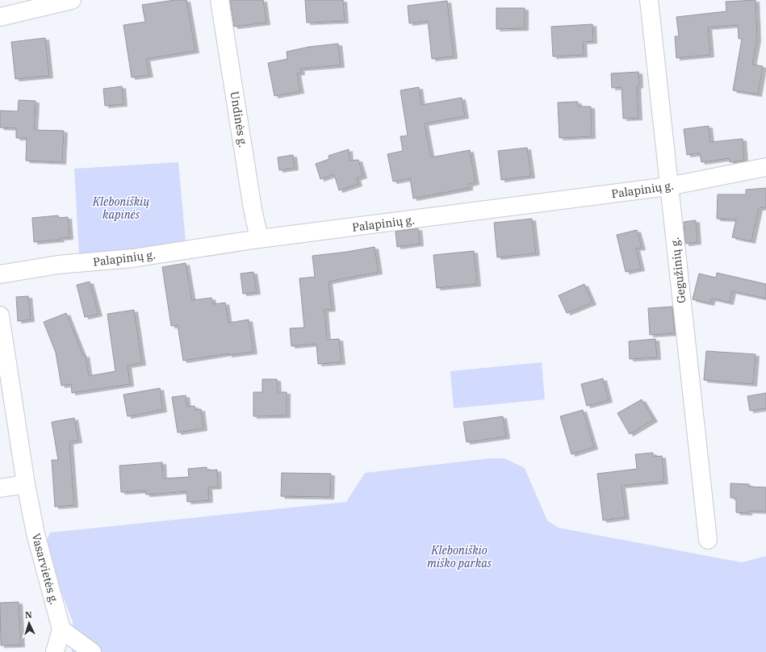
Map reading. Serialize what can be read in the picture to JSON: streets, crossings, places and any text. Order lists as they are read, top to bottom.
{
  "streets": {
    "street": [
      "Undinės g.",
      "Palapinių g.",
      "Gegužinių g.",
      "Vasarvietės g."
    ]
  },
  "crossings": [
    ["Undinės g.", "Palapinių g."],
    ["Palapinių g.", "Gegužinių g."]
  ],
  "parks": ["Kleboniškių kapinės", "Kleboniškio miško parkas"],
  "north": "top"
}
